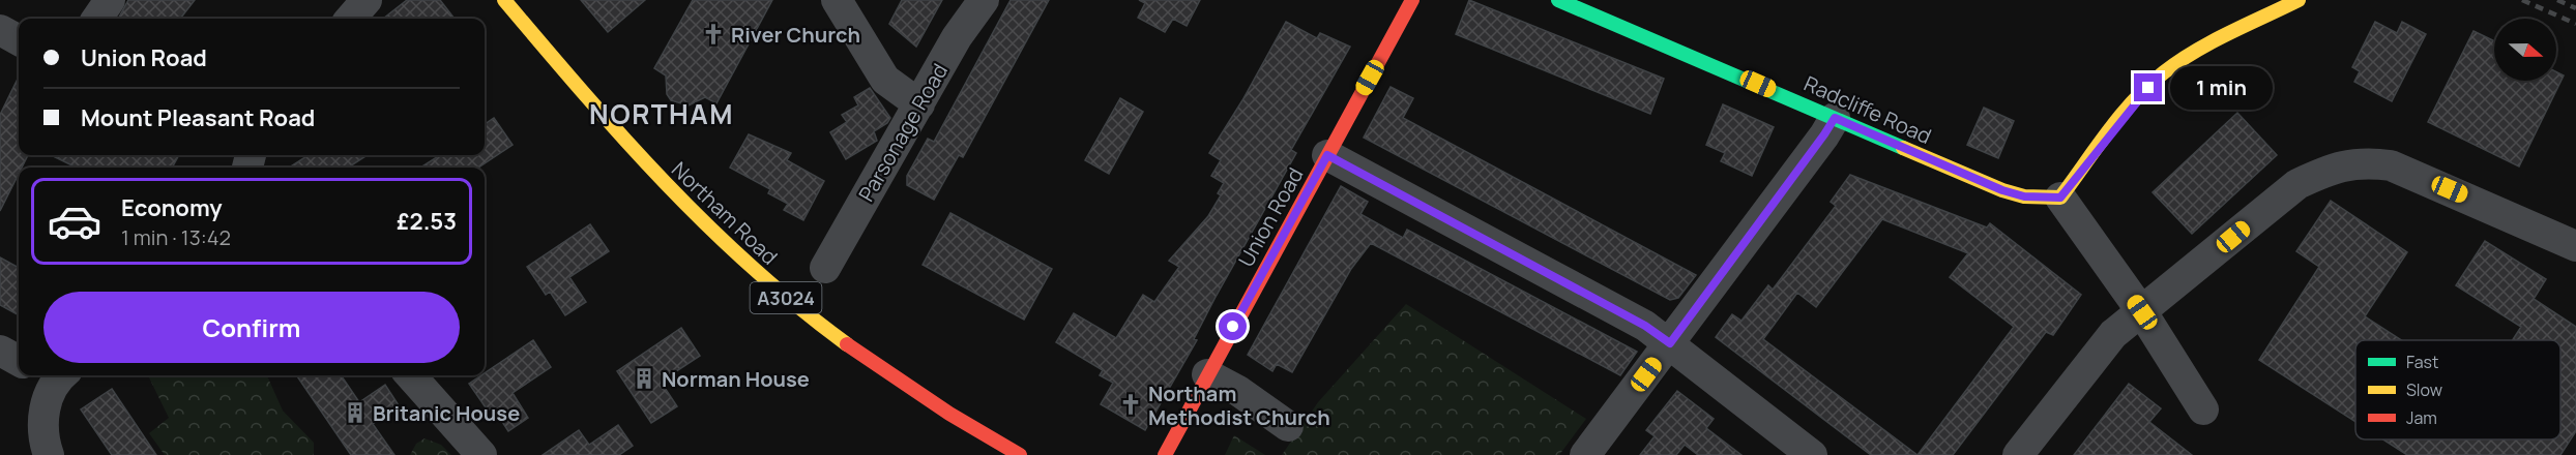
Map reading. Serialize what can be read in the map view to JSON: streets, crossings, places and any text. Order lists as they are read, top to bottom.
{
  "streets": {
    "street": [
      "Radcliffe Road",
      "Parsonage Road",
      "Northam Road",
      "Union Road",
      "A3024"
    ]
  },
  "districts": ["NORTHAM"],
  "places": {
    "church": ["River Church", "Northam Methodist Church"],
    "building": ["Norman House", "Britanic House"]
  },
  "legend": ["Fast", "Slow", "Jam"],
  "north": "right",
  "page": {
    "banner": ["Union Road", "Mount Pleasant Road"],
    "bubble": "1 min",
    "list": [
      {
        "name": "Economy",
        "note": "1 min · 13:42",
        "value": "£2.53"
      }
    ],
    "buttons": "Confirm"
  }
}
